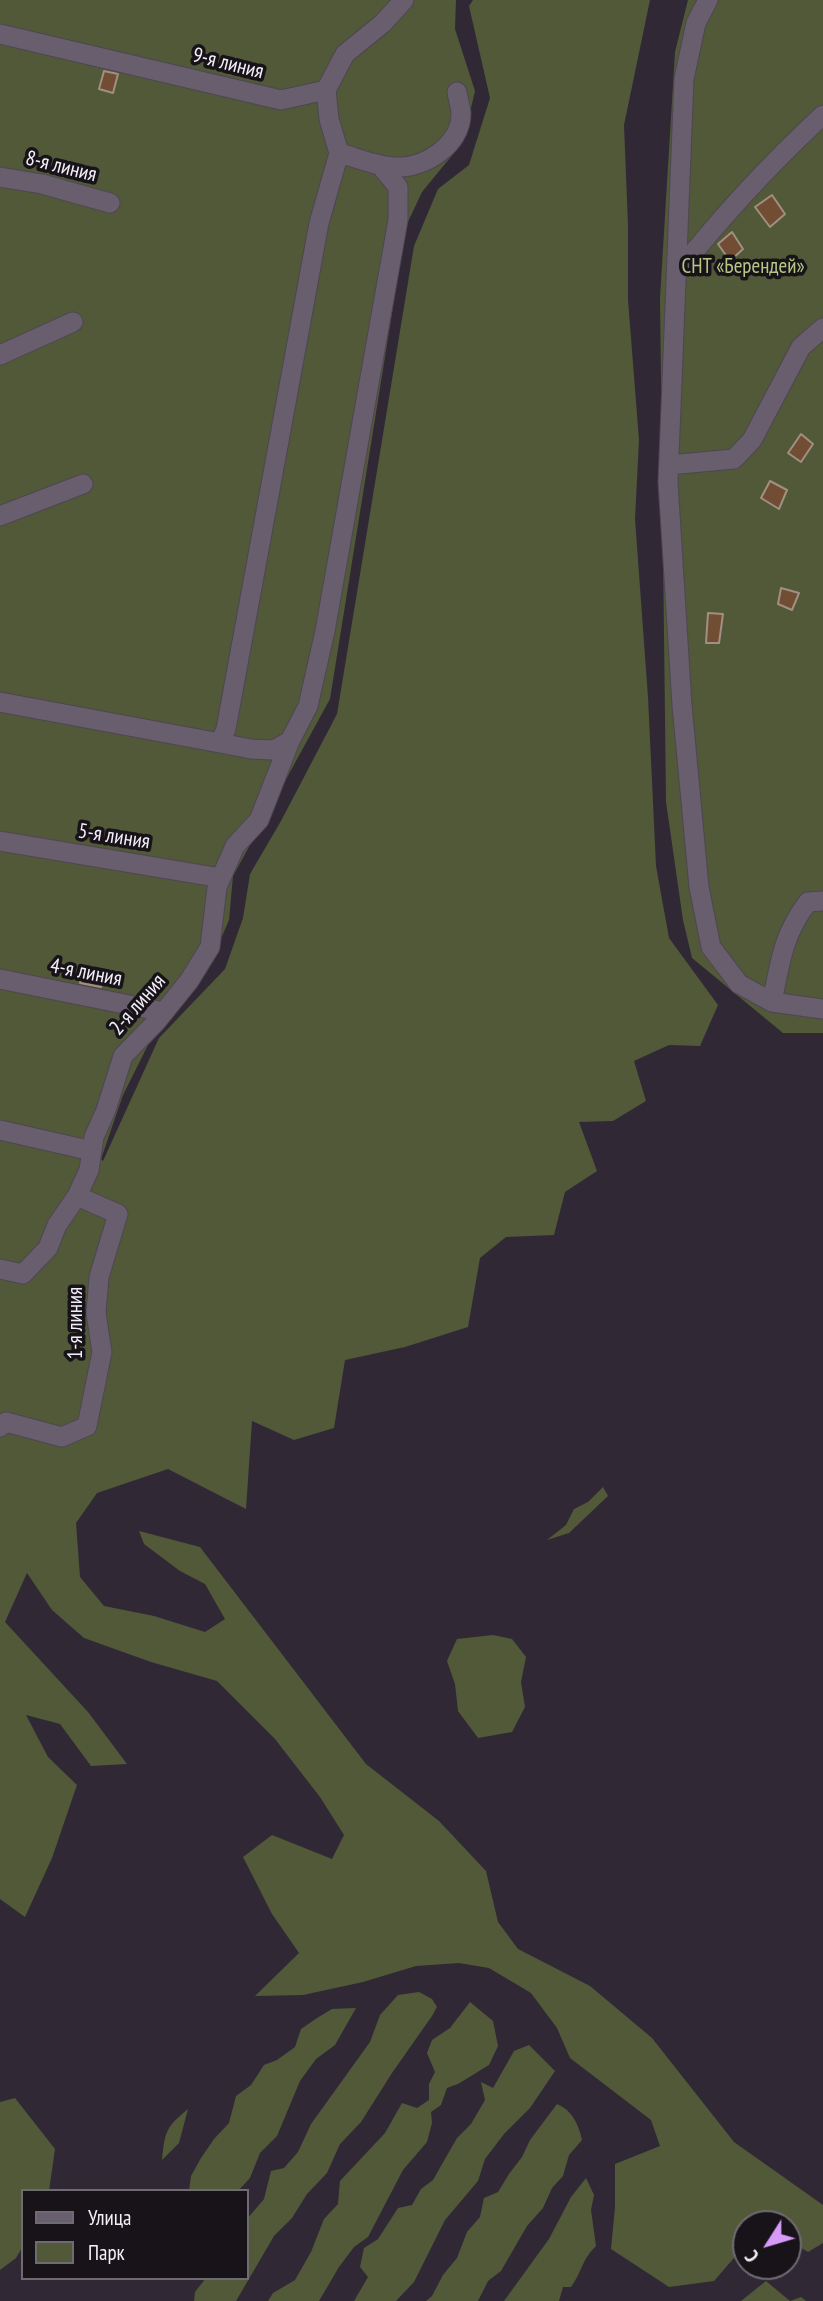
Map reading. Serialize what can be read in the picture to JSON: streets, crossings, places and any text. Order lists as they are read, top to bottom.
{
  "streets": {
    "street": [
      "9-я линия",
      "8-я линия",
      "5-я линия",
      "4-я линия",
      "2-я линия",
      "1-я линия"
    ]
  },
  "crossings": [
    ["5-я линия", "2-я линия"],
    ["4-я линия", "2-я линия"],
    ["2-я линия", "1-я линия"]
  ],
  "parks": ["СНТ «Берендей»"],
  "legend": ["Улица", "Парк"],
  "north": "bottom left"
}
